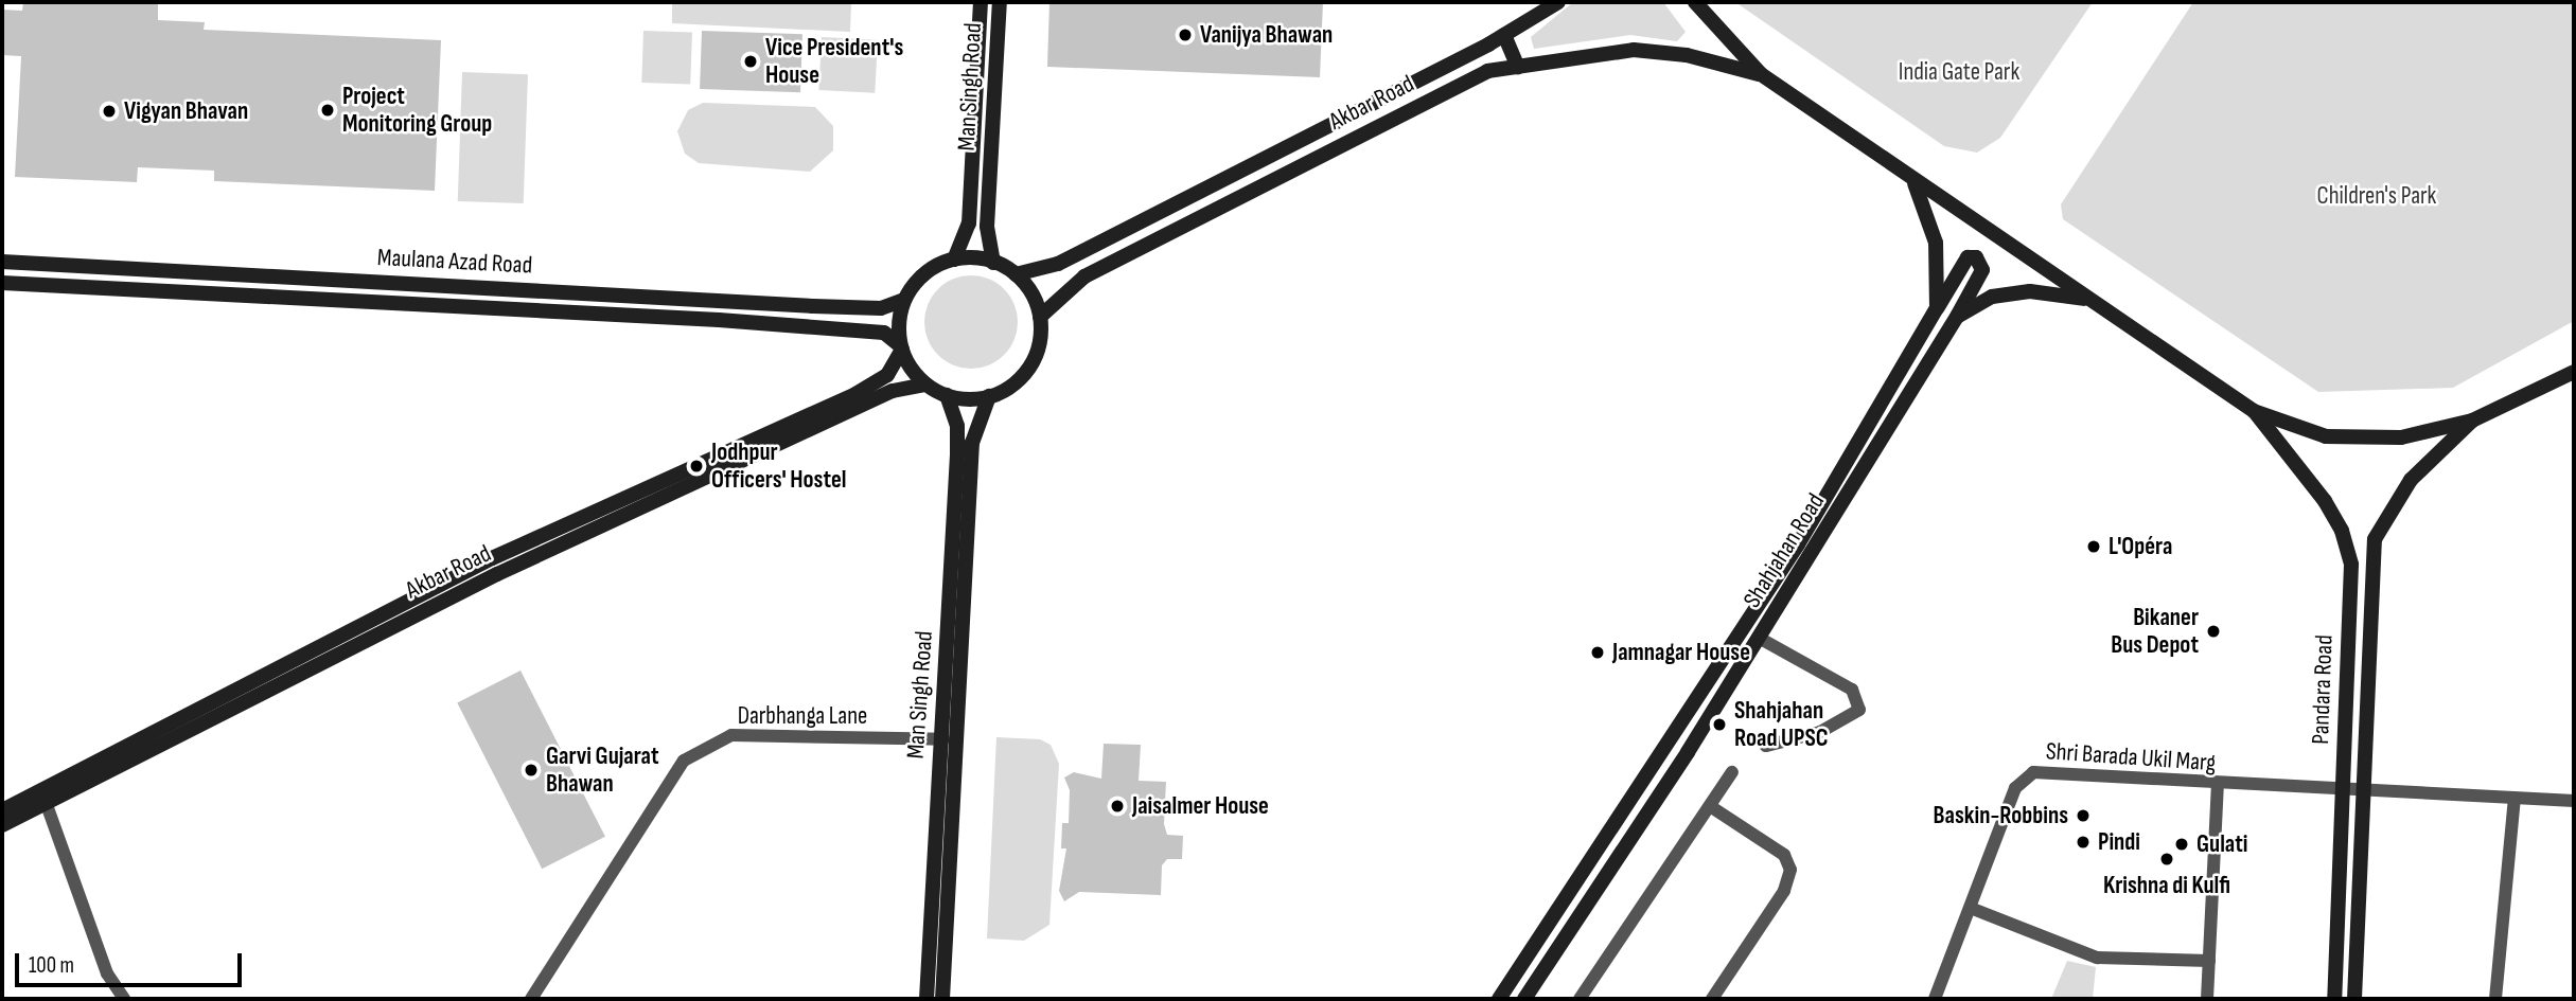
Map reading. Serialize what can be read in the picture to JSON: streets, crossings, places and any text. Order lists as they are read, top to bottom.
{
  "streets": {
    "main road": [
      "Man Singh Road",
      "Akbar Road",
      "Maulana Azad Road",
      "Shahjahan Road",
      "Pandara Road"
    ],
    "street": ["Darbhanga Lane", "Shri Barada Ukil Marg"]
  },
  "crossings": [
    ["Man Singh Road", "Akbar Road"],
    ["Man Singh Road", "Maulana Azad Road"],
    ["Man Singh Road", "Darbhanga Lane"],
    ["Akbar Road", "Maulana Azad Road"],
    ["Pandara Road", "Shri Barada Ukil Marg"]
  ],
  "parks": ["India Gate Park", "Children's Park"],
  "places": [
    "Vanijya Bhawan",
    "Vice President's House",
    "Project Monitoring Group",
    "Vigyan Bhavan",
    "Jodhpur Officers' Hostel",
    "L'Opéra",
    "Bikaner Bus Depot",
    "Jamnagar House",
    "Shahjahan Road UPSC",
    "Garvi Gujarat Bhawan",
    "Jaisalmer House",
    "Baskin-Robbins",
    "Pindi",
    "Gulati",
    "Krishna di Kulfi"
  ],
  "scale_bar": "100 m"
}
